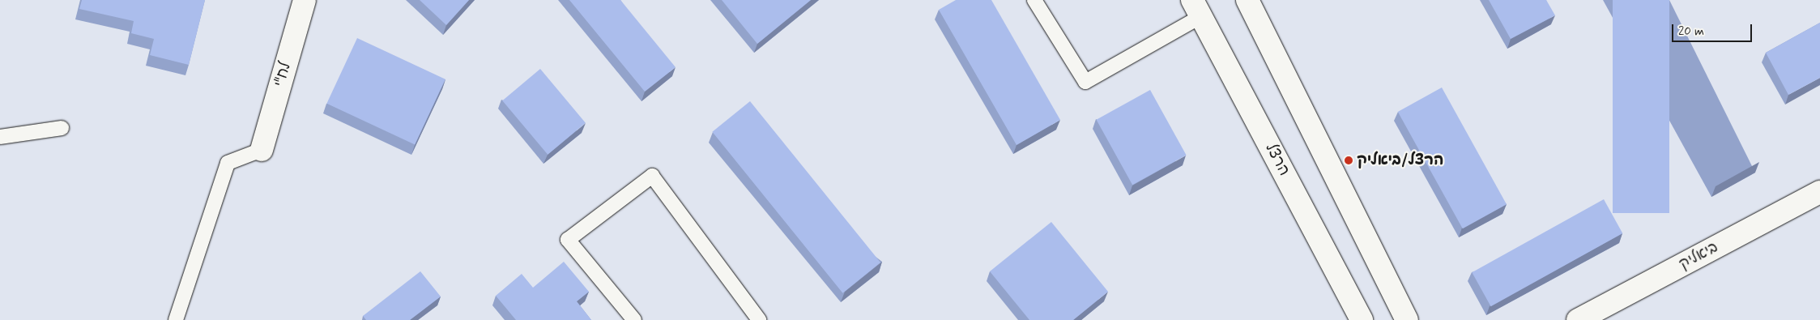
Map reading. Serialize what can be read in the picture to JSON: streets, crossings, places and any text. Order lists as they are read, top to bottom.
{
  "streets": {
    "street": ["לח\"י", "הרצל", "ביאליק"]
  },
  "places": ["הרצל/ביאליק"],
  "scale_bar": "20 m"
}
